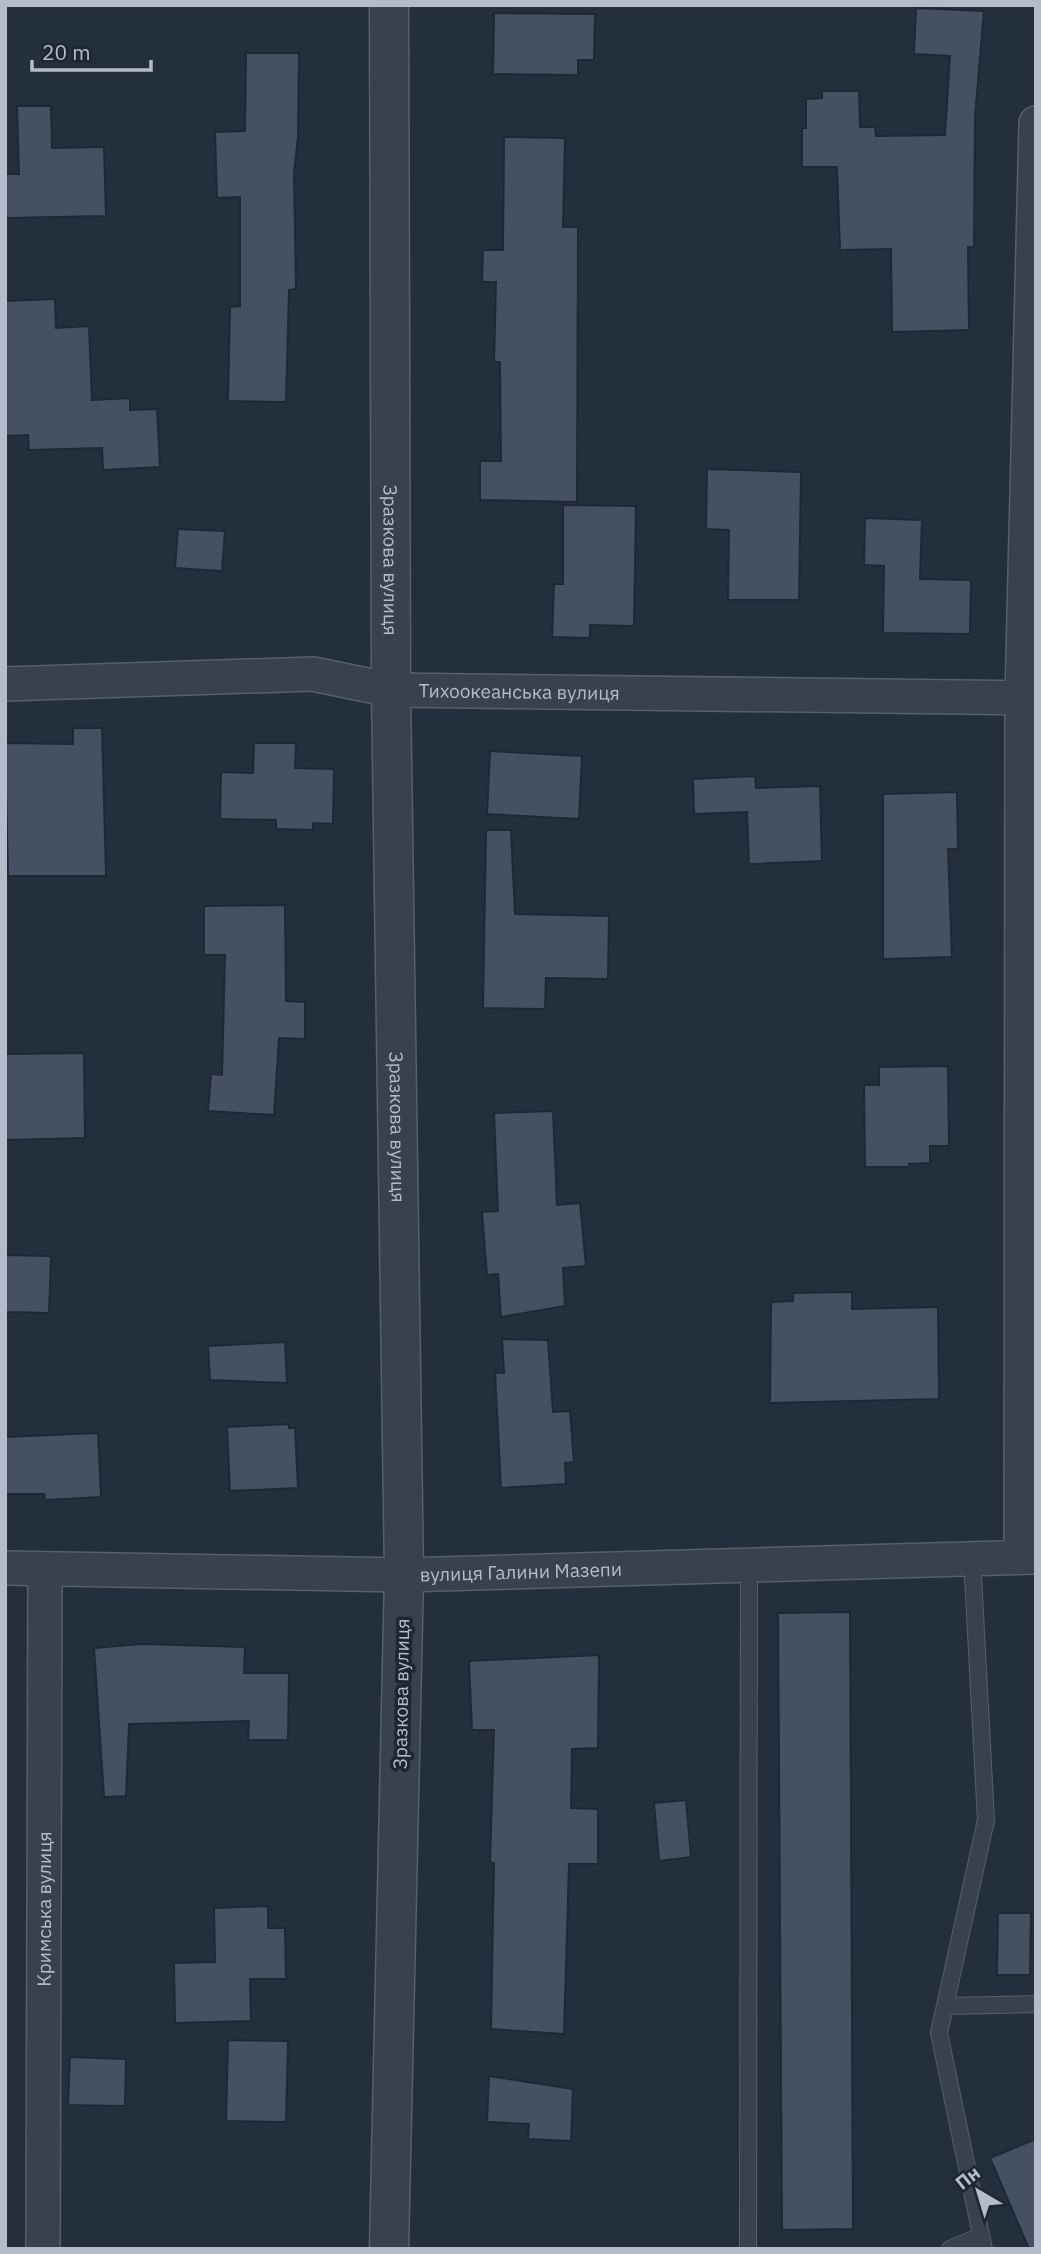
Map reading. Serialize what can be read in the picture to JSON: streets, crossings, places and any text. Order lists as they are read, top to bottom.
{
  "streets": {
    "street": [
      "Зразкова вулиця",
      "Тихоокеанська вулиця",
      "вулиця Галини Мазепи",
      "Кримська вулиця"
    ]
  },
  "crossings": [
    ["Зразкова вулиця", "Тихоокеанська вулиця"],
    ["Зразкова вулиця", "вулиця Галини Мазепи"],
    ["вулиця Галини Мазепи", "Кримська вулиця"]
  ],
  "scale_bar": "20 m",
  "north": "top left"
}
